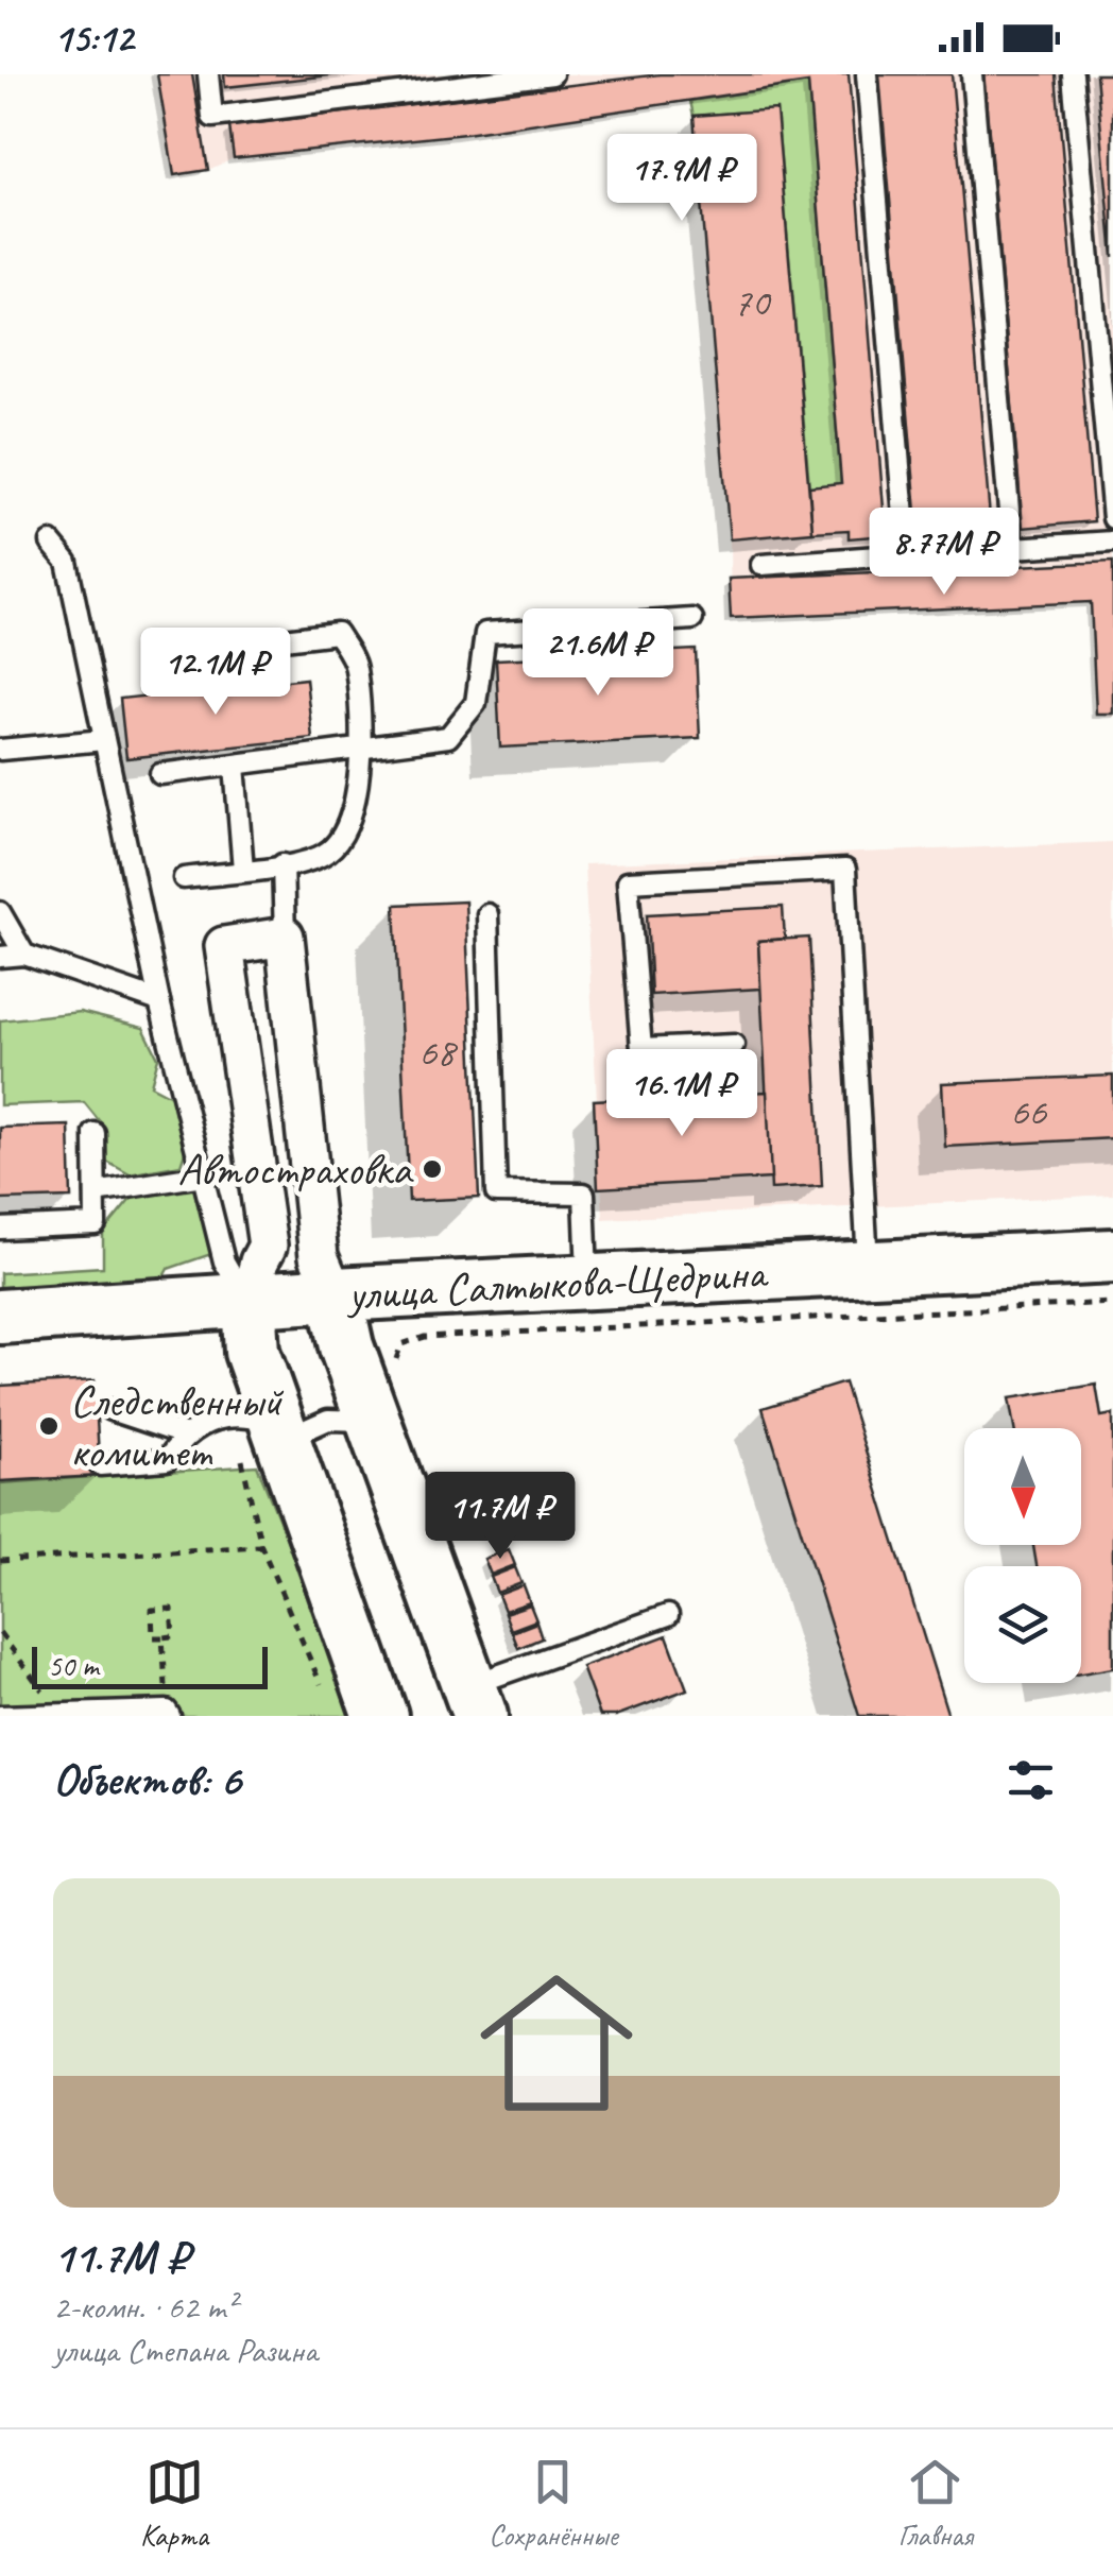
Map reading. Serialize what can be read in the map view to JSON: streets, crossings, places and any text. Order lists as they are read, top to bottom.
{
  "streets": {
    "main road": ["улица Салтыкова-Щедрина"]
  },
  "places": ["Автостраховка", "Следственный комитет"],
  "house_numbers": ["70", "68", "66"],
  "scale_bar": "50 m",
  "north": "bottom",
  "page": {
    "status": "15:12",
    "price": [
      "17.9M ₽",
      "8.77M ₽",
      "21.6M ₽",
      "12.1M ₽",
      "16.1M ₽",
      "11.7M ₽"
    ],
    "scale": "50 m",
    "heading": "Объектов: 6",
    "list": [
      {
        "name": "11.7M ₽",
        "note": "2-комн. · 62 m² · улица Степана Разина"
      }
    ],
    "tabs": ["Карта", "Сохранённые", "Главная"]
  }
}
